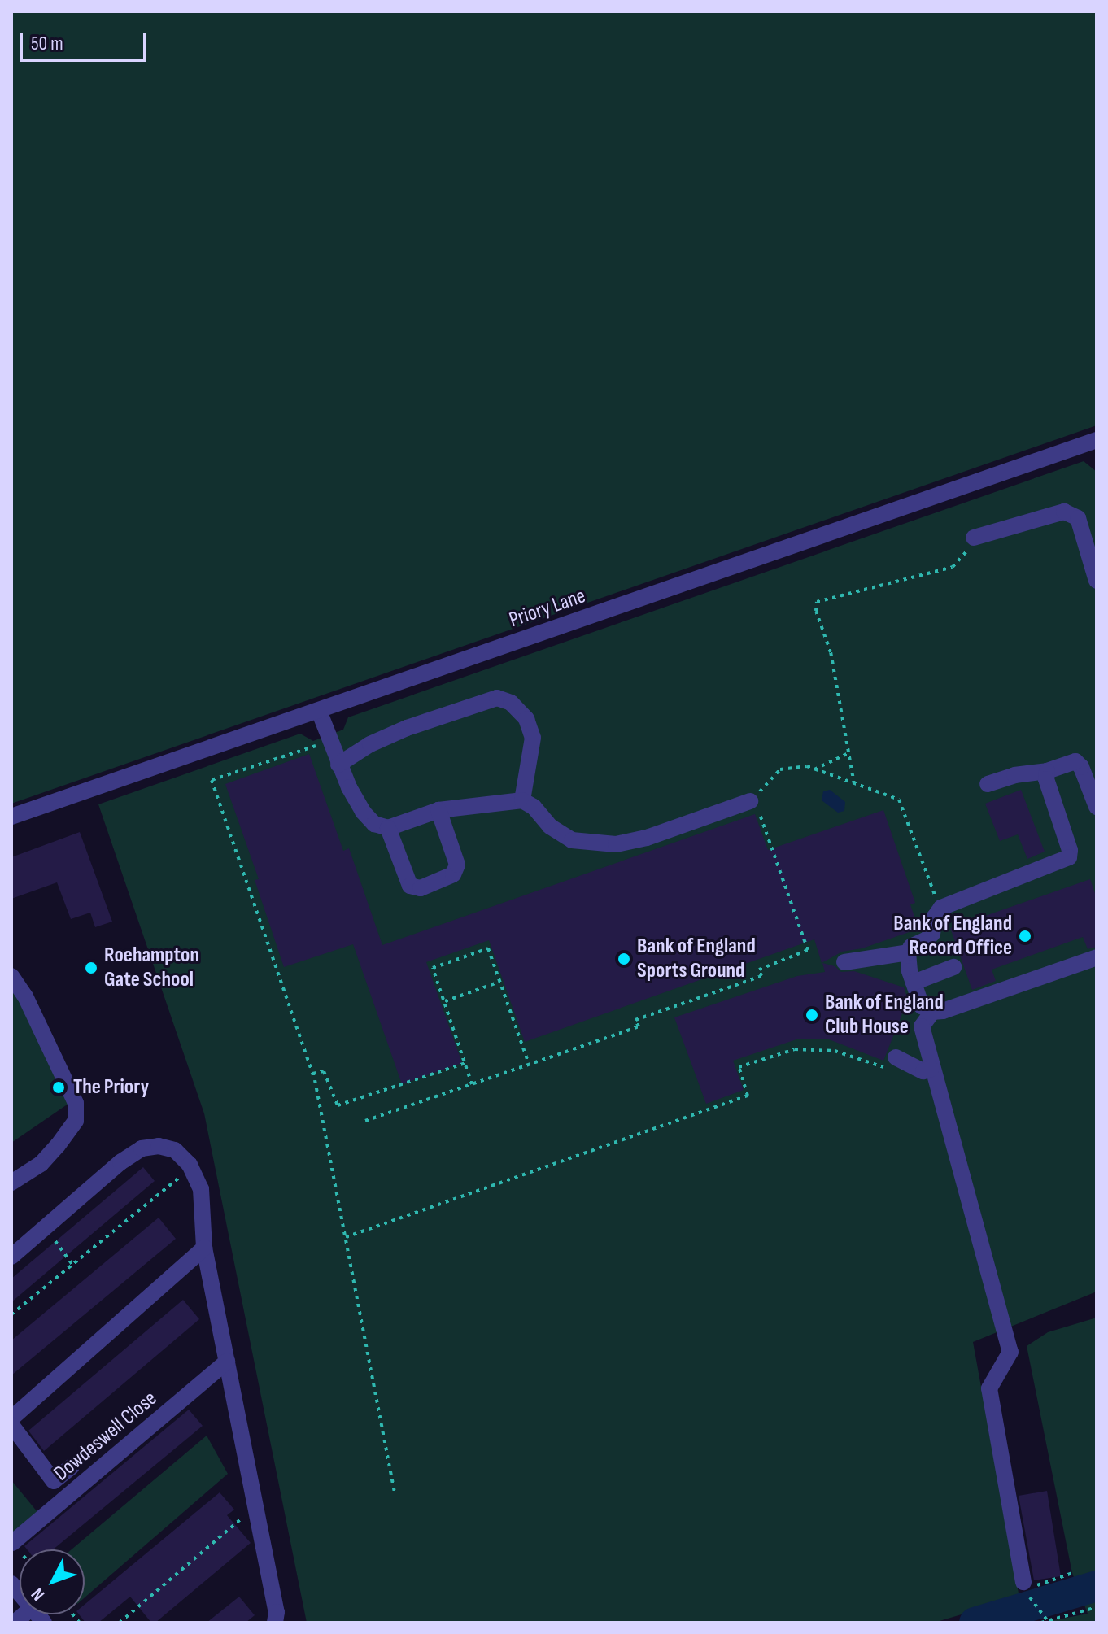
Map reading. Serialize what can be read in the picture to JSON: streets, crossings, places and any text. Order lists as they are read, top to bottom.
{
  "streets": {
    "street": ["Priory Lane", "Dowdeswell Close"]
  },
  "places": [
    "Bank of England Record Office",
    "Bank of England Sports Ground",
    "Roehampton Gate School",
    "Bank of England Club House",
    "The Priory"
  ],
  "scale_bar": "50 m",
  "north": "bottom left"
}
